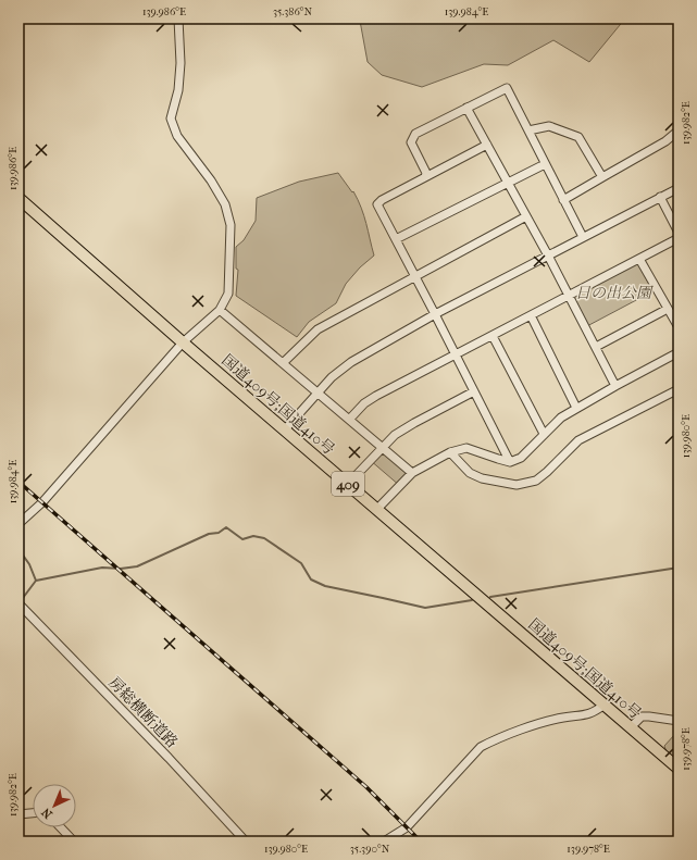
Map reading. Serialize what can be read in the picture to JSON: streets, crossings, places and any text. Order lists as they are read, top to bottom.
{
  "streets": {
    "highway": ["国道409号;国道410号", "409"],
    "street": ["房総横断道路"]
  },
  "parks": ["日の出公園"],
  "north": "bottom left",
  "coordinates": [
    "139.986°E",
    "35.386°N",
    "139.984°E",
    "139.982°E",
    "139.980°E",
    "139.978°E",
    "35.390°N"
  ]
}
